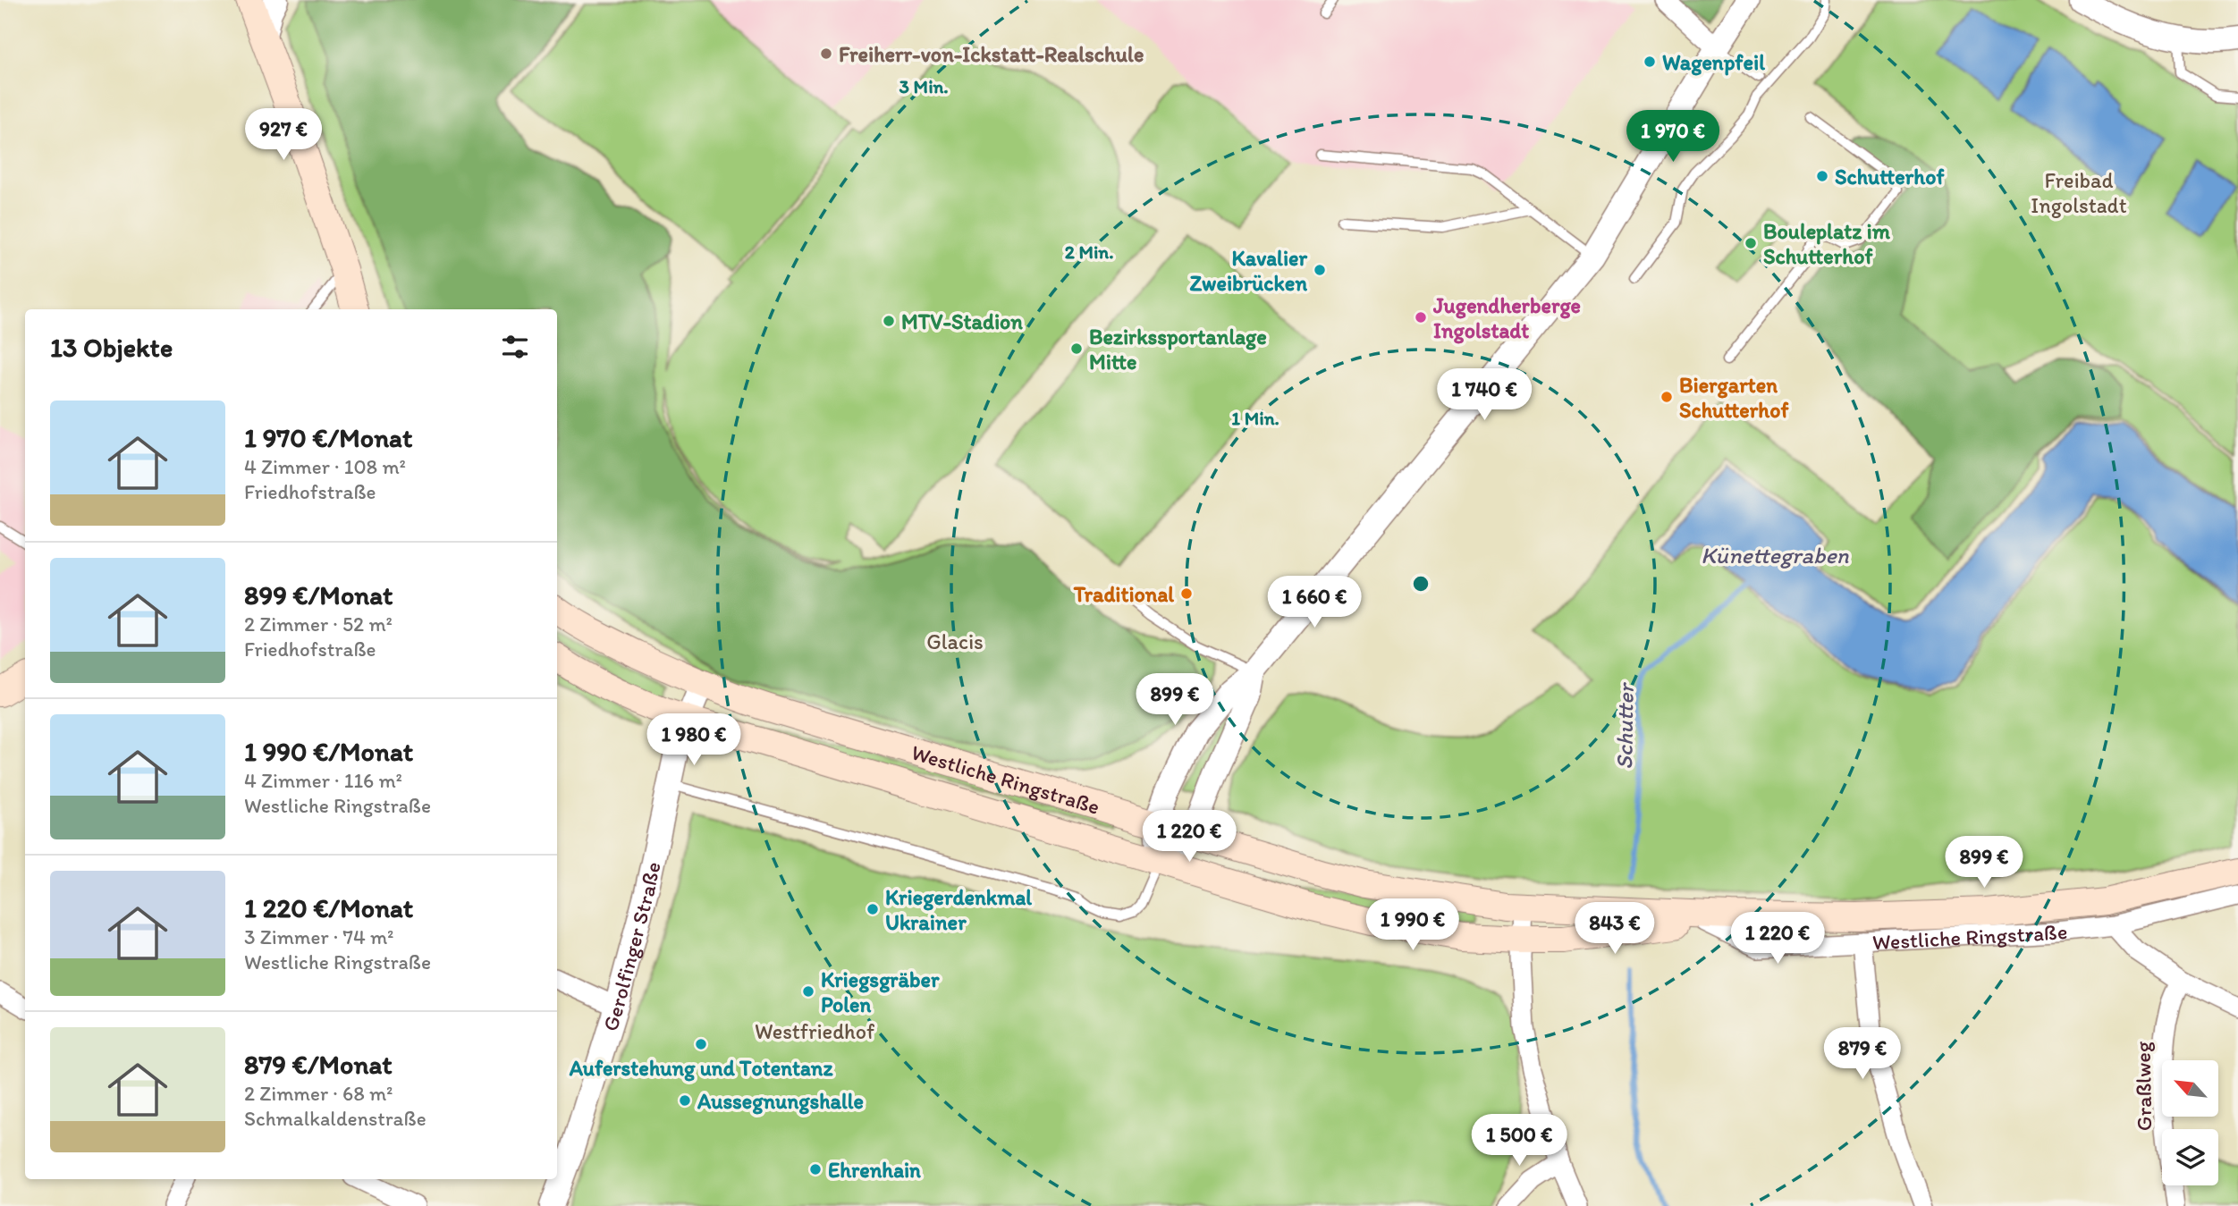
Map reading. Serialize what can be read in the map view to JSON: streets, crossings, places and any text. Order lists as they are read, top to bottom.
{
  "streets": {
    "main road": ["Westliche Ringstraße"],
    "street": ["Gerolfinger Straße", "Graßlweg"]
  },
  "crossings": [
    ["Westliche Ringstraße", "Gerolfinger Straße"]
  ],
  "water": ["Künettegraben", "Schutter"],
  "parks": ["Freibad Ingolstadt", "Glacis", "Westfriedhof"],
  "places": [
    "Freiherr-von-Ickstatt-Realschule",
    "Wagenpfeil",
    "Schutterhof",
    "Bouleplatz im Schutterhof",
    "Kavalier Zweibrücken",
    "Jugendherberge Ingolstadt",
    "MTV-Stadion",
    "Bezirkssportanlage Mitte",
    "Biergarten Schutterhof",
    "Traditional",
    "Kriegerdenkmal Ukrainer",
    "Kriegsgräber Polen",
    "Auferstehung und Totentanz",
    "Aussegnungshalle",
    "Ehrenhain"
  ],
  "north": "top left",
  "page": {
    "price": [
      "927 €",
      "1 970 €",
      "1 740 €",
      "1 660 €",
      "899 €",
      "1 980 €",
      "1 220 €",
      "899 €",
      "1 990 €",
      "843 €",
      "1 220 €",
      "879 €",
      "1 500 €"
    ],
    "heading": "13 Objekte",
    "list": [
      {
        "name": "1 970 €/Monat",
        "note": "4 Zimmer · 108 m² · Friedhofstraße"
      },
      {
        "name": "899 €/Monat",
        "note": "2 Zimmer · 52 m² · Friedhofstraße"
      },
      {
        "name": "1 990 €/Monat",
        "note": "4 Zimmer · 116 m² · Westliche Ringstraße"
      },
      {
        "name": "1 220 €/Monat",
        "note": "3 Zimmer · 74 m² · Westliche Ringstraße"
      },
      {
        "name": "879 €/Monat",
        "note": "2 Zimmer · 68 m² · Schmalkaldenstraße"
      }
    ]
  },
  "rings": ["3 Min.", "2 Min.", "1 Min."]
}
